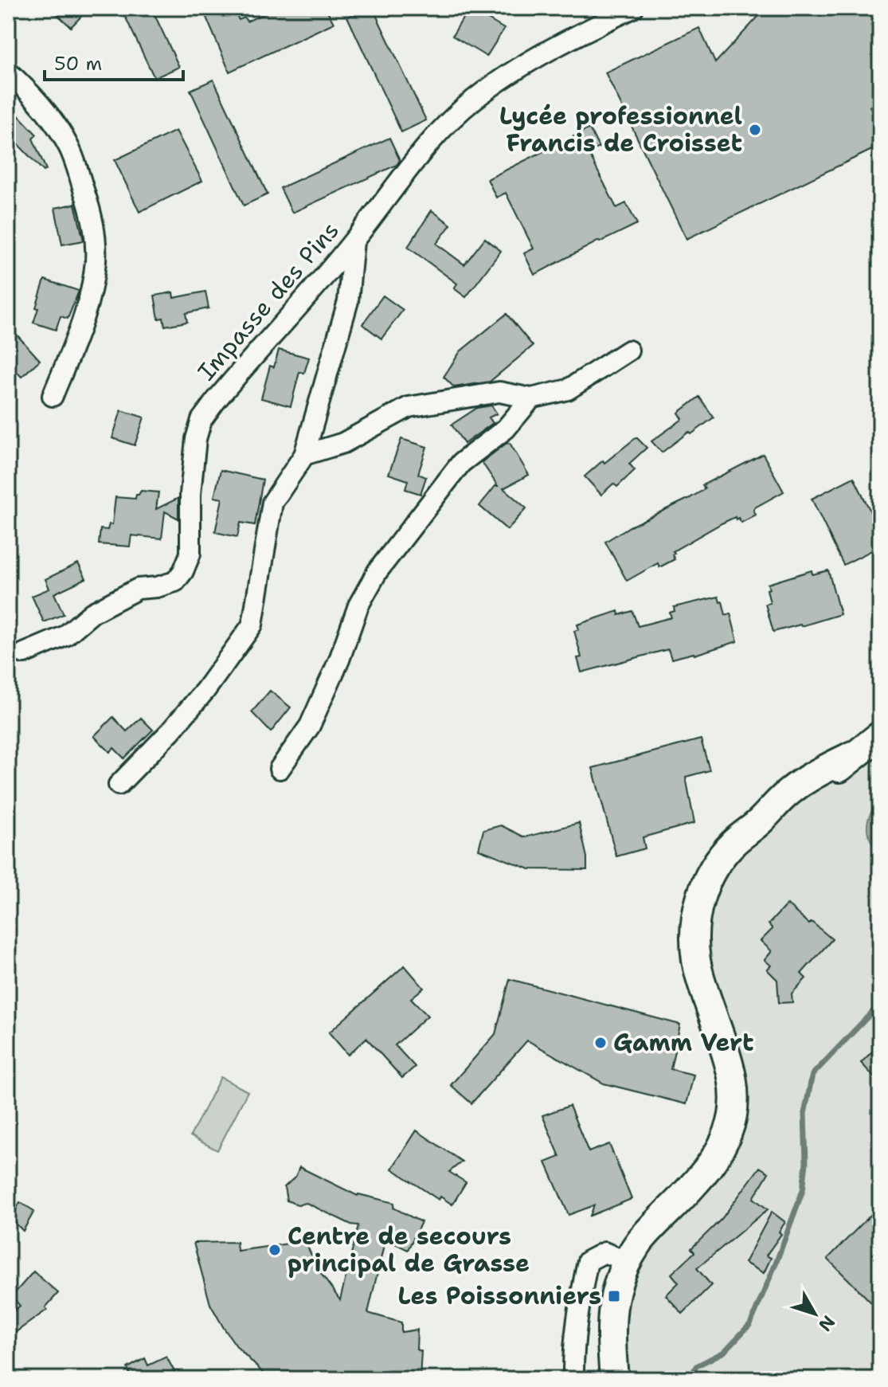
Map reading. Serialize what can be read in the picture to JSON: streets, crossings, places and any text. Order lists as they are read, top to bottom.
{
  "streets": {
    "street": ["Impasse des Pins"]
  },
  "places": {
    "other": ["Lycée professionnel Francis de Croisset", "Gamm Vert", "Centre de secours principal de Grasse"],
    "transit": ["Les Poissonniers"]
  },
  "scale_bar": "50 m",
  "north": "bottom right"
}
